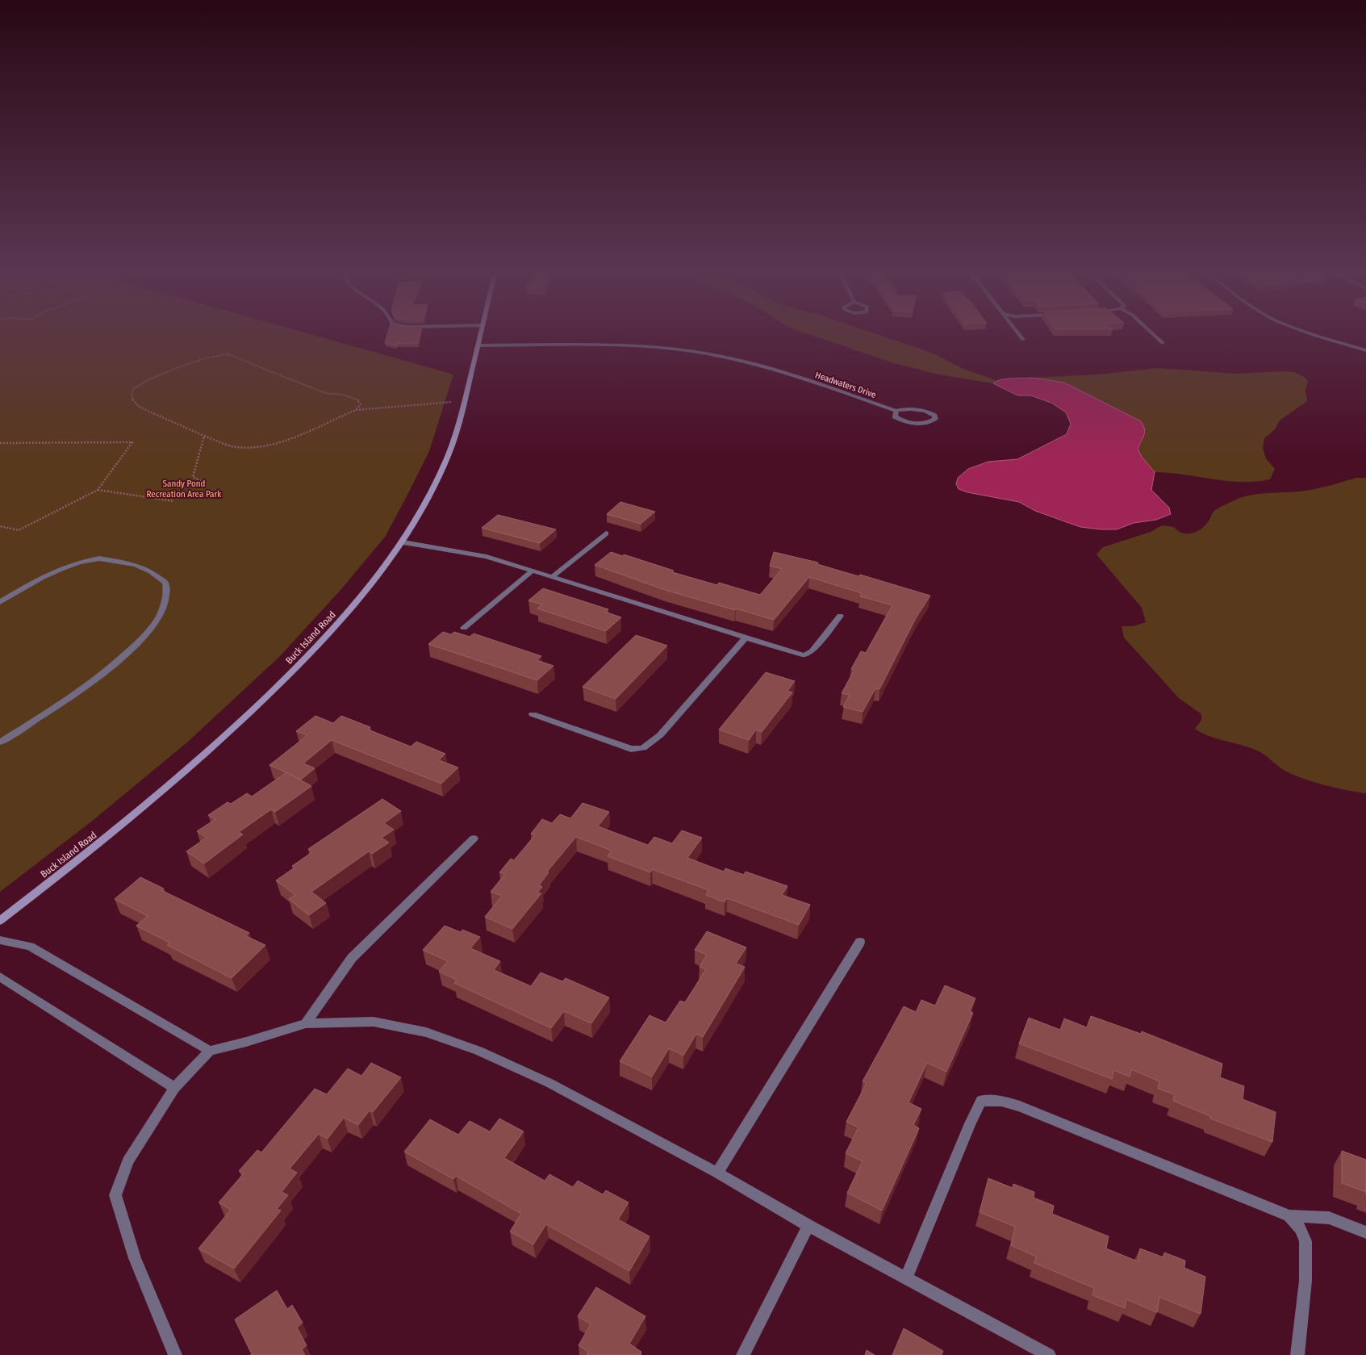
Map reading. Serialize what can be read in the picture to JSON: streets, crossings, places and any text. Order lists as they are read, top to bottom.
{
  "streets": {
    "main road": ["Buck Island Road"],
    "street": ["Headwaters Drive"]
  },
  "crossings": [
    ["Headwaters Drive", "Buck Island Road"]
  ],
  "parks": ["Sandy Pond Recreation Area Park"]
}
